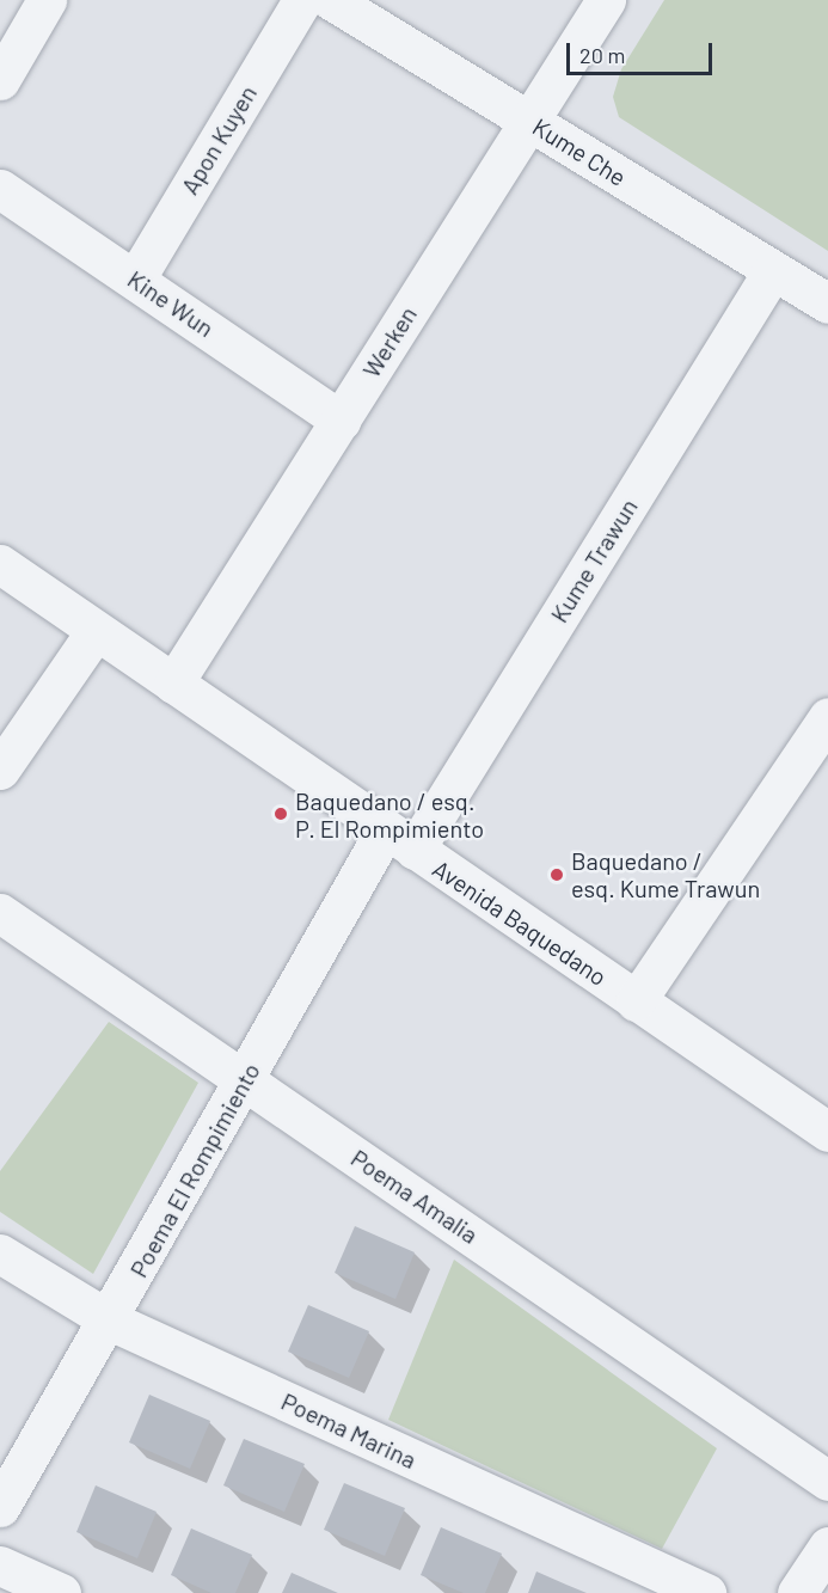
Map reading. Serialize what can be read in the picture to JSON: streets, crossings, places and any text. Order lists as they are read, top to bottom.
{
  "streets": {
    "street": [
      "Apon Kuyen",
      "Kume Che",
      "Kine Wun",
      "Werken",
      "Kume Trawun",
      "Avenida Baquedano",
      "Poema El Rompimiento",
      "Poema Amalia",
      "Poema Marina"
    ]
  },
  "crossings": [
    ["Apon Kuyen", "Kine Wun"],
    ["Kume Che", "Werken"],
    ["Kume Che", "Kume Trawun"],
    ["Kine Wun", "Werken"],
    ["Werken", "Avenida Baquedano"],
    ["Kume Trawun", "Avenida Baquedano"],
    ["Kume Trawun", "Poema El Rompimiento"],
    ["Avenida Baquedano", "Poema El Rompimiento"],
    ["Poema El Rompimiento", "Poema Amalia"],
    ["Poema El Rompimiento", "Poema Marina"]
  ],
  "places": ["Baquedano / esq. P. El Rompimiento", "Baquedano / esq. Kume Trawun"],
  "scale_bar": "20 m"
}
